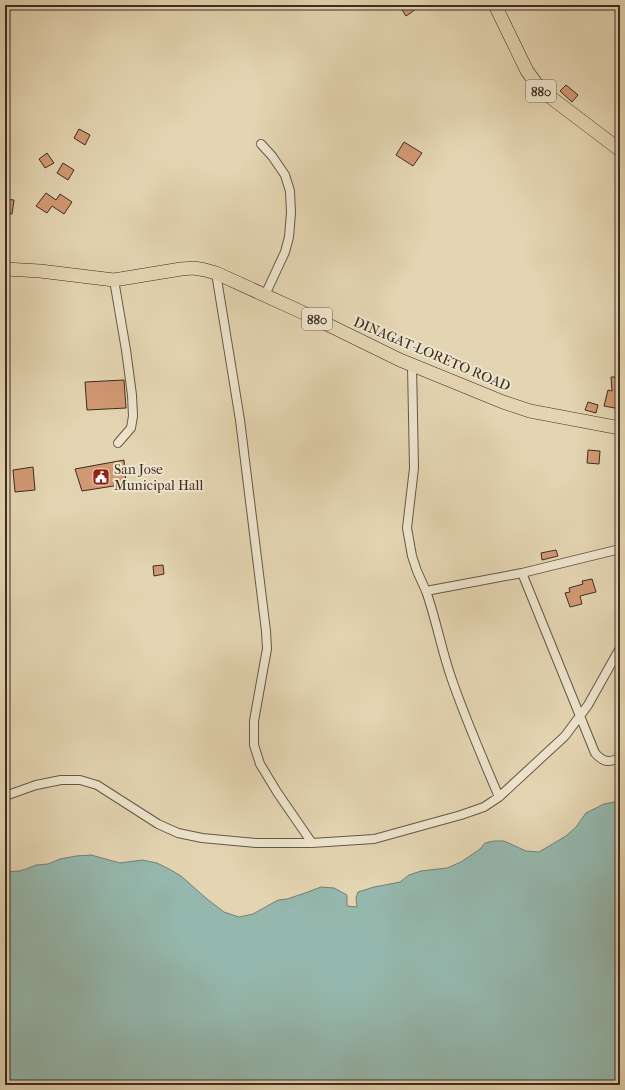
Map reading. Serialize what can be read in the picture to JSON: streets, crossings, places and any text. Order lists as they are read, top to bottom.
{
  "streets": {
    "main road": ["880", "DINAGAT-LORETO ROAD"]
  },
  "places": {
    "public building": ["San Jose Municipal Hall"]
  }
}
